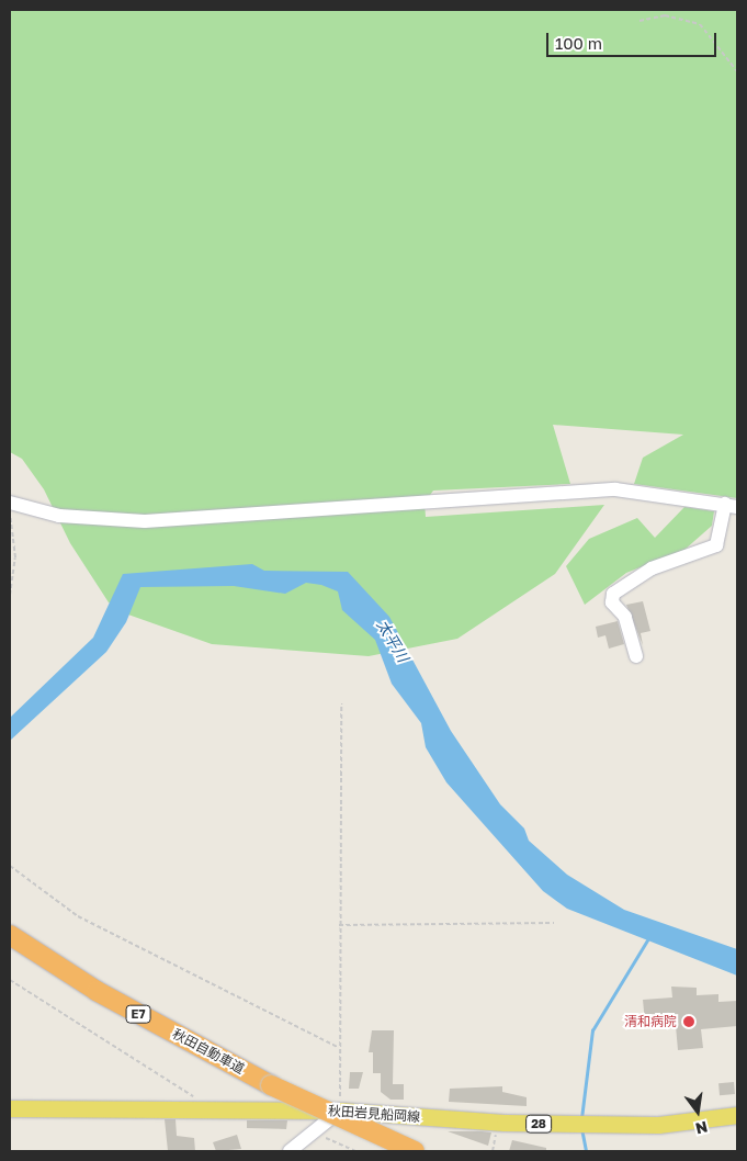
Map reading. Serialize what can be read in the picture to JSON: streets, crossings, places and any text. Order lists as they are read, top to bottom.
{
  "streets": {
    "highway": ["E7", "秋田自動車道"],
    "main road": ["秋田岩見船岡線", "28"]
  },
  "water": ["太平川"],
  "places": ["清和病院"],
  "scale_bar": "100 m",
  "north": "bottom"
}
